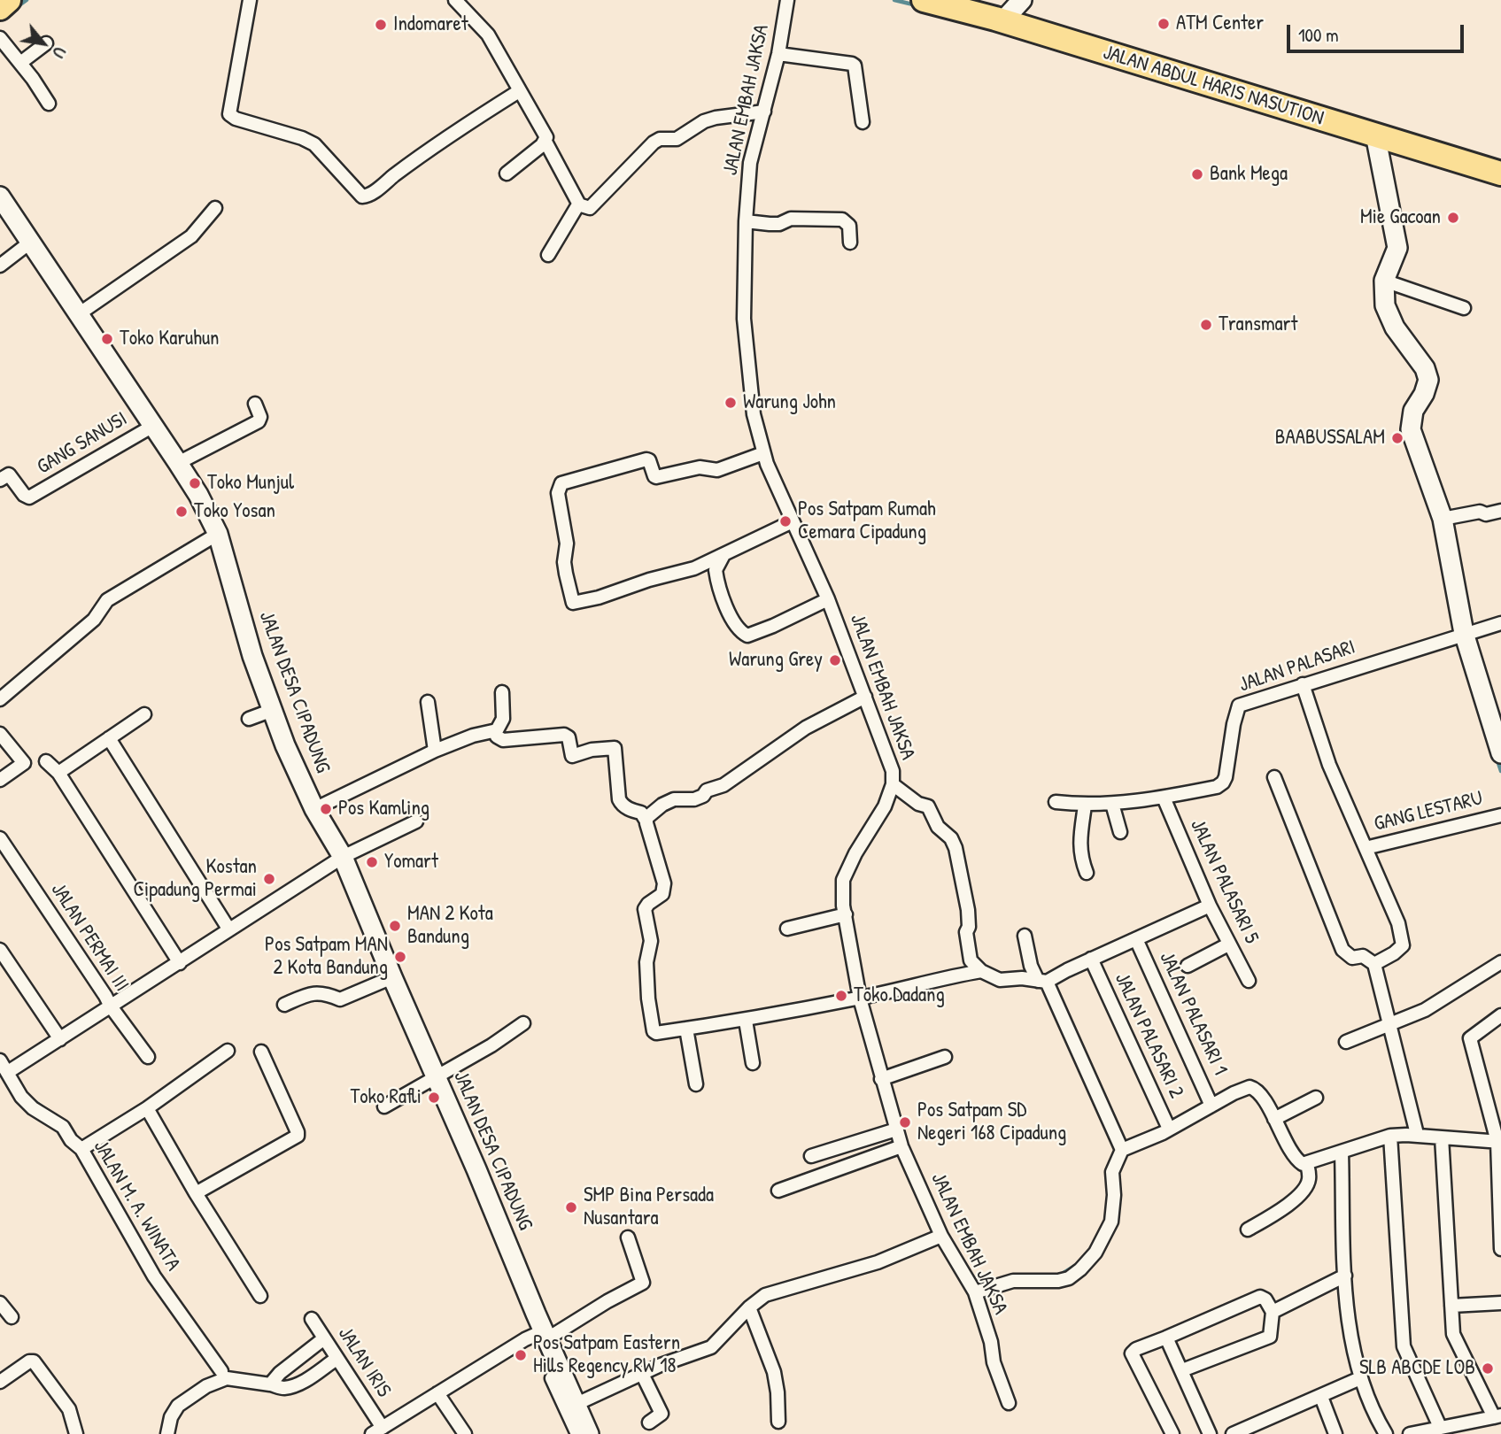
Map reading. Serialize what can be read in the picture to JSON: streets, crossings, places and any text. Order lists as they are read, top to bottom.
{
  "streets": {
    "highway": ["JALAN ABDUL HARIS NASUTION"],
    "street": [
      "JALAN EMBAH JAKSA",
      "GANG SANUSI",
      "JALAN PALASARI",
      "JALAN DESA CIPADUNG",
      "GANG LESTARU",
      "JALAN PALASARI 5",
      "JALAN PERMAI III",
      "JALAN PALASARI 1",
      "JALAN PALASARI 2",
      "JALAN M. A. WINATA",
      "JALAN IRIS"
    ]
  },
  "crossings": [
    ["GANG SANUSI", "JALAN DESA CIPADUNG"],
    ["JALAN PALASARI", "JALAN PALASARI 5"]
  ],
  "places": [
    "ATM Center",
    "Indomaret",
    "Bank Mega",
    "Mie Gacoan",
    "Transmart",
    "Toko Karuhun",
    "Warung John",
    "BAABUSSALAM",
    "Toko Munjul",
    "Toko Yosan",
    "Pos Satpam Rumah Cemara Cipadung",
    "Warung Grey",
    "Pos Kamling",
    "Yomart",
    "Kostan Cipadung Permai",
    "MAN 2 Kota Bandung",
    "Pos Satpam MAN 2 Kota Bandung",
    "Toko Dadang",
    "Toko Rafli",
    "Pos Satpam SD Negeri 168 Cipadung",
    "SMP Bina Persada Nusantara",
    "Pos Satpam Eastern Hills Regency RW 18",
    "SLB ABCDE LOB"
  ],
  "scale_bar": "100 m",
  "north": "bottom right"
}
